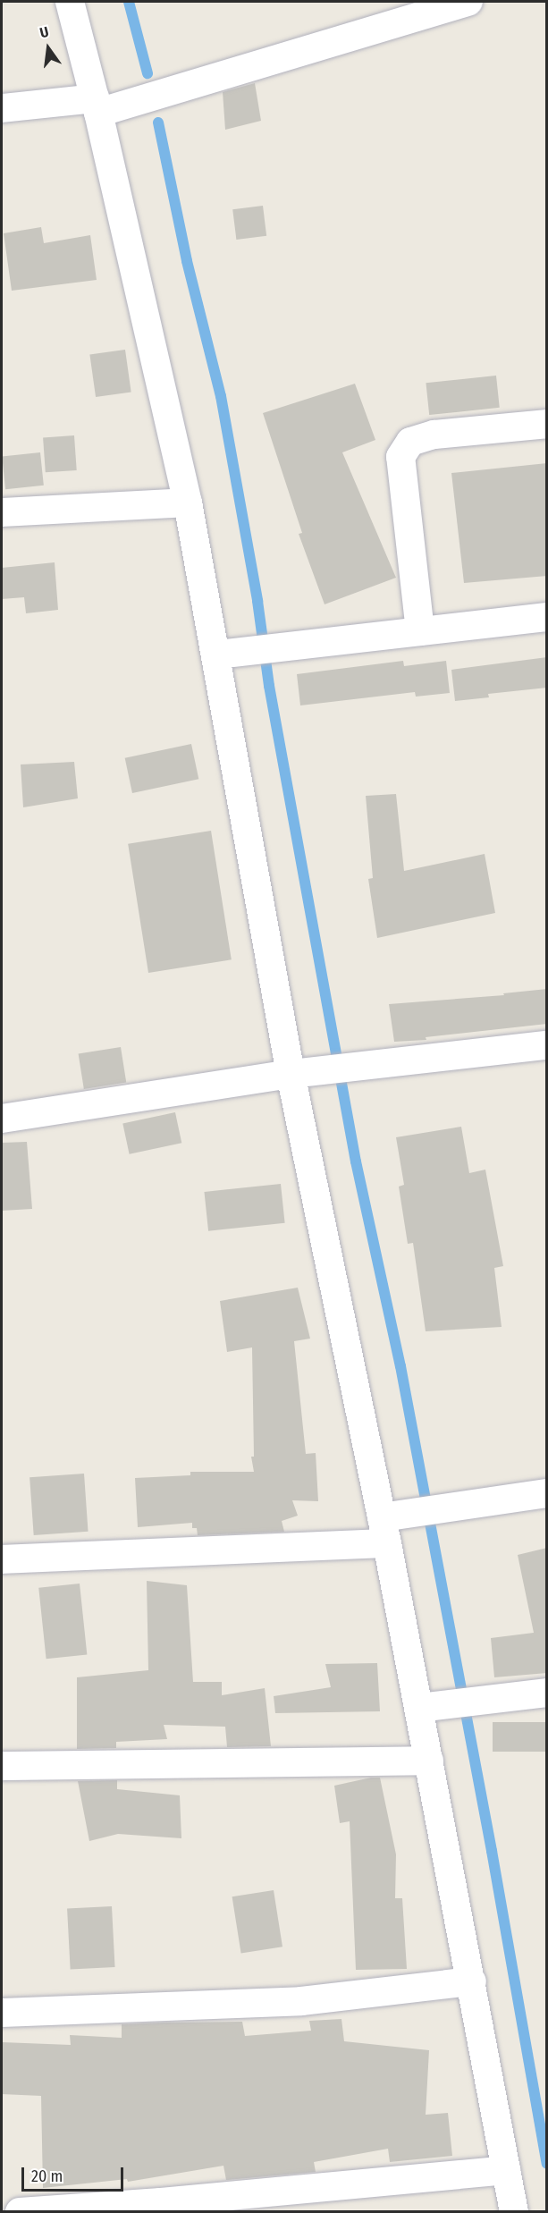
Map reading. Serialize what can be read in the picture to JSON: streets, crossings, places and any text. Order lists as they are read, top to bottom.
{
  "scale_bar": "20 m",
  "north": "top"
}
